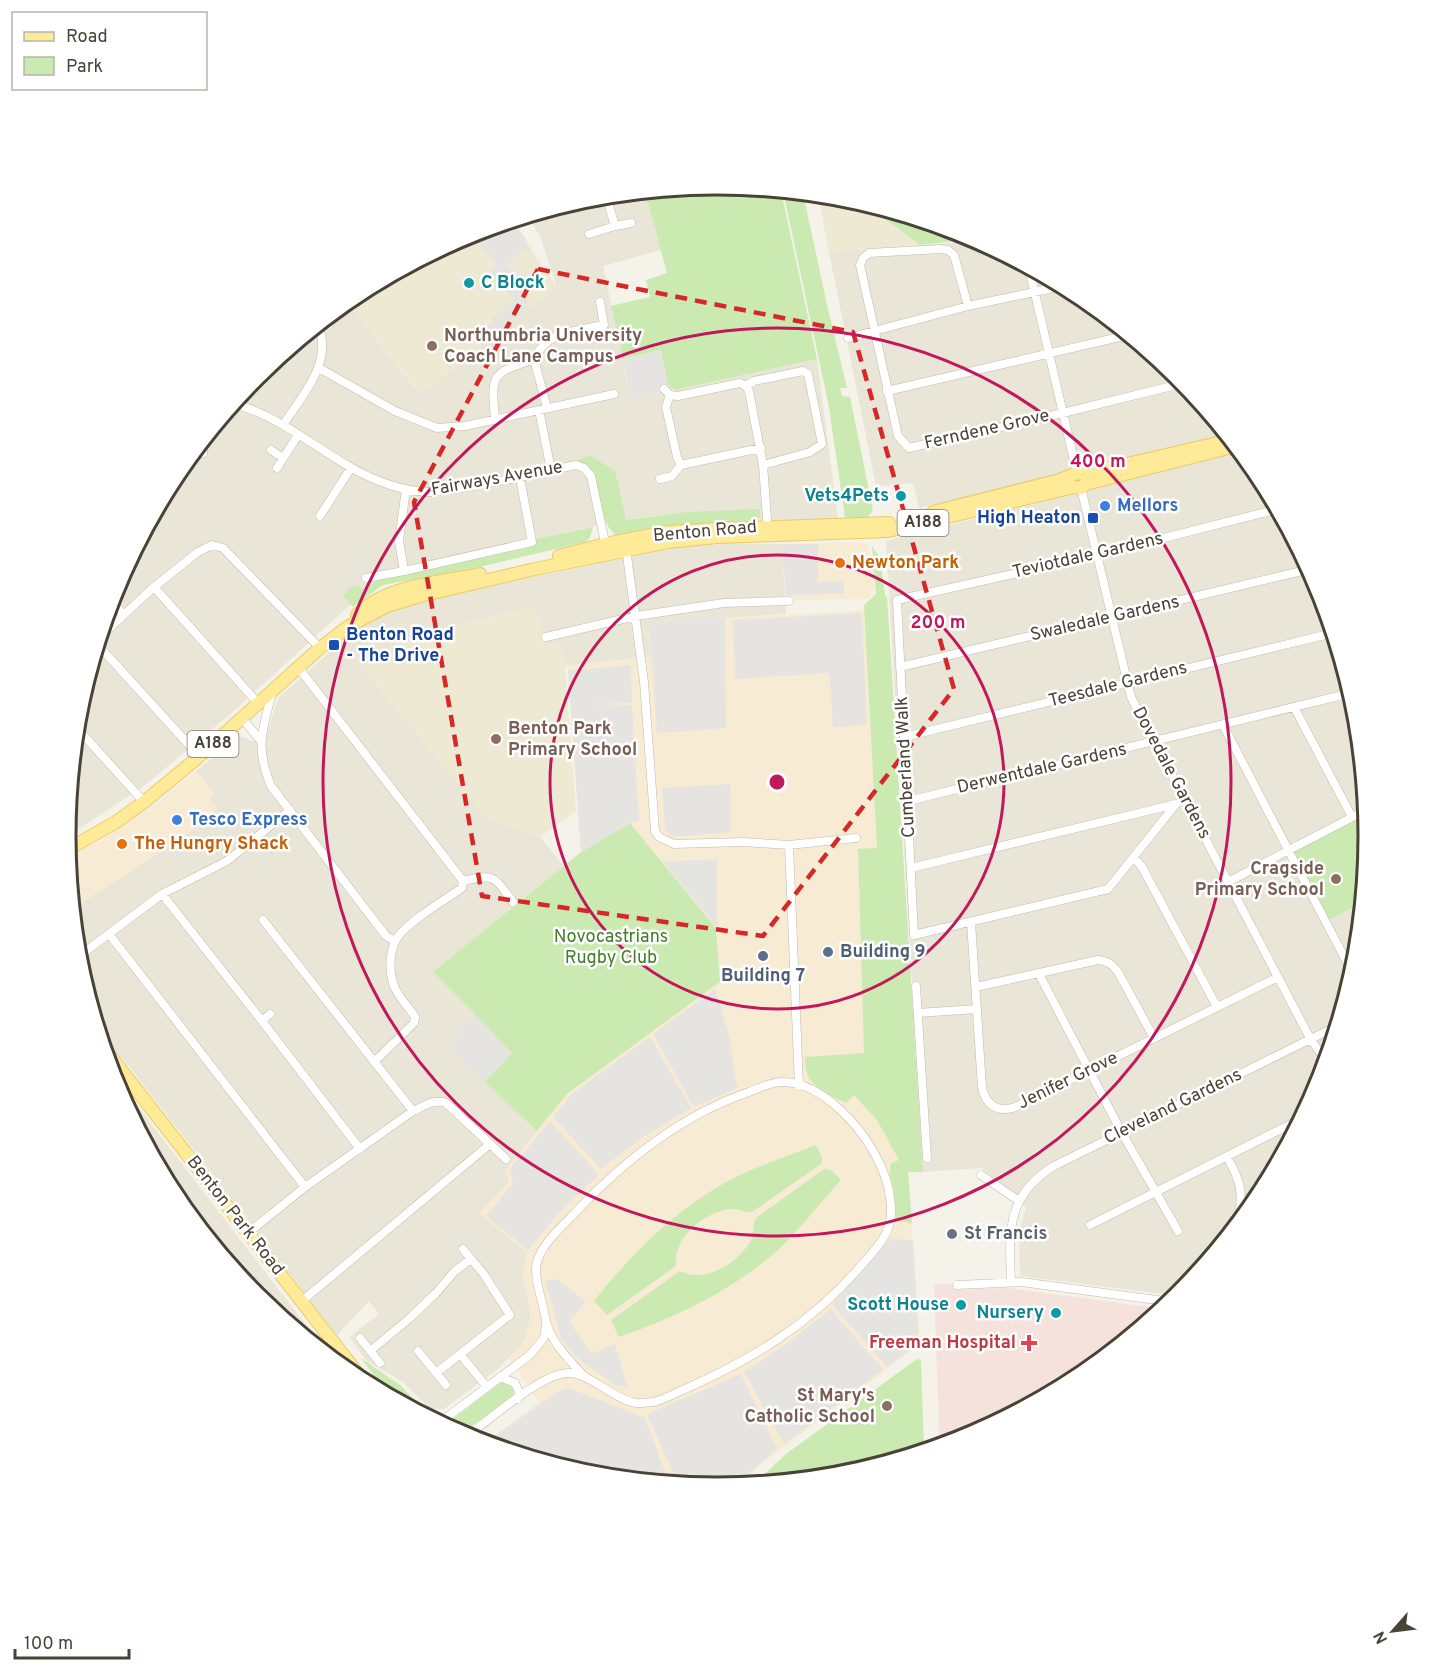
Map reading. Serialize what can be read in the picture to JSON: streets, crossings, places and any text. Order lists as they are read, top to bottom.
{
  "streets": {
    "main road": ["A188", "Benton Road", "Benton Park Road"],
    "street": [
      "Ferndene Grove",
      "Fairways Avenue",
      "Teviotdale Gardens",
      "Swaledale Gardens",
      "Teesdale Gardens",
      "Cumberland Walk",
      "Derwentdale Gardens",
      "Dovedale Gardens",
      "Jenifer Grove",
      "Cleveland Gardens"
    ]
  },
  "crossings": [
    ["Ferndene Grove", "Dovedale Gardens"],
    ["Fairways Avenue", "Benton Road"],
    ["Benton Road", "Dovedale Gardens"],
    ["Teviotdale Gardens", "Cumberland Walk"],
    ["Teviotdale Gardens", "Dovedale Gardens"],
    ["Swaledale Gardens", "Cumberland Walk"],
    ["Swaledale Gardens", "Dovedale Gardens"],
    ["Teesdale Gardens", "Cumberland Walk"],
    ["Teesdale Gardens", "Dovedale Gardens"],
    ["Cumberland Walk", "Derwentdale Gardens"],
    ["Cumberland Walk", "Jenifer Grove"],
    ["Derwentdale Gardens", "Dovedale Gardens"],
    ["Dovedale Gardens", "Jenifer Grove"],
    ["Dovedale Gardens", "Cleveland Gardens"]
  ],
  "parks": ["Novocastrians Rugby Club"],
  "places": {
    "other": [
      "C Block",
      "Northumbria University Coach Lane Campus",
      "Vets4Pets",
      "Mellors",
      "Newton Park",
      "Benton Park Primary School",
      "Tesco Express",
      "The Hungry Shack",
      "Cragside Primary School",
      "Building 9",
      "Building 7",
      "St Francis",
      "Scott House",
      "Nursery",
      "St Mary's Catholic School"
    ],
    "transit": ["High Heaton", "Benton Road - The Drive"],
    "health": ["Freeman Hospital"]
  },
  "legend": ["Road", "Park"],
  "scale_bar": "100 m",
  "north": "bottom left",
  "rings": ["400 m", "200 m"]
}
